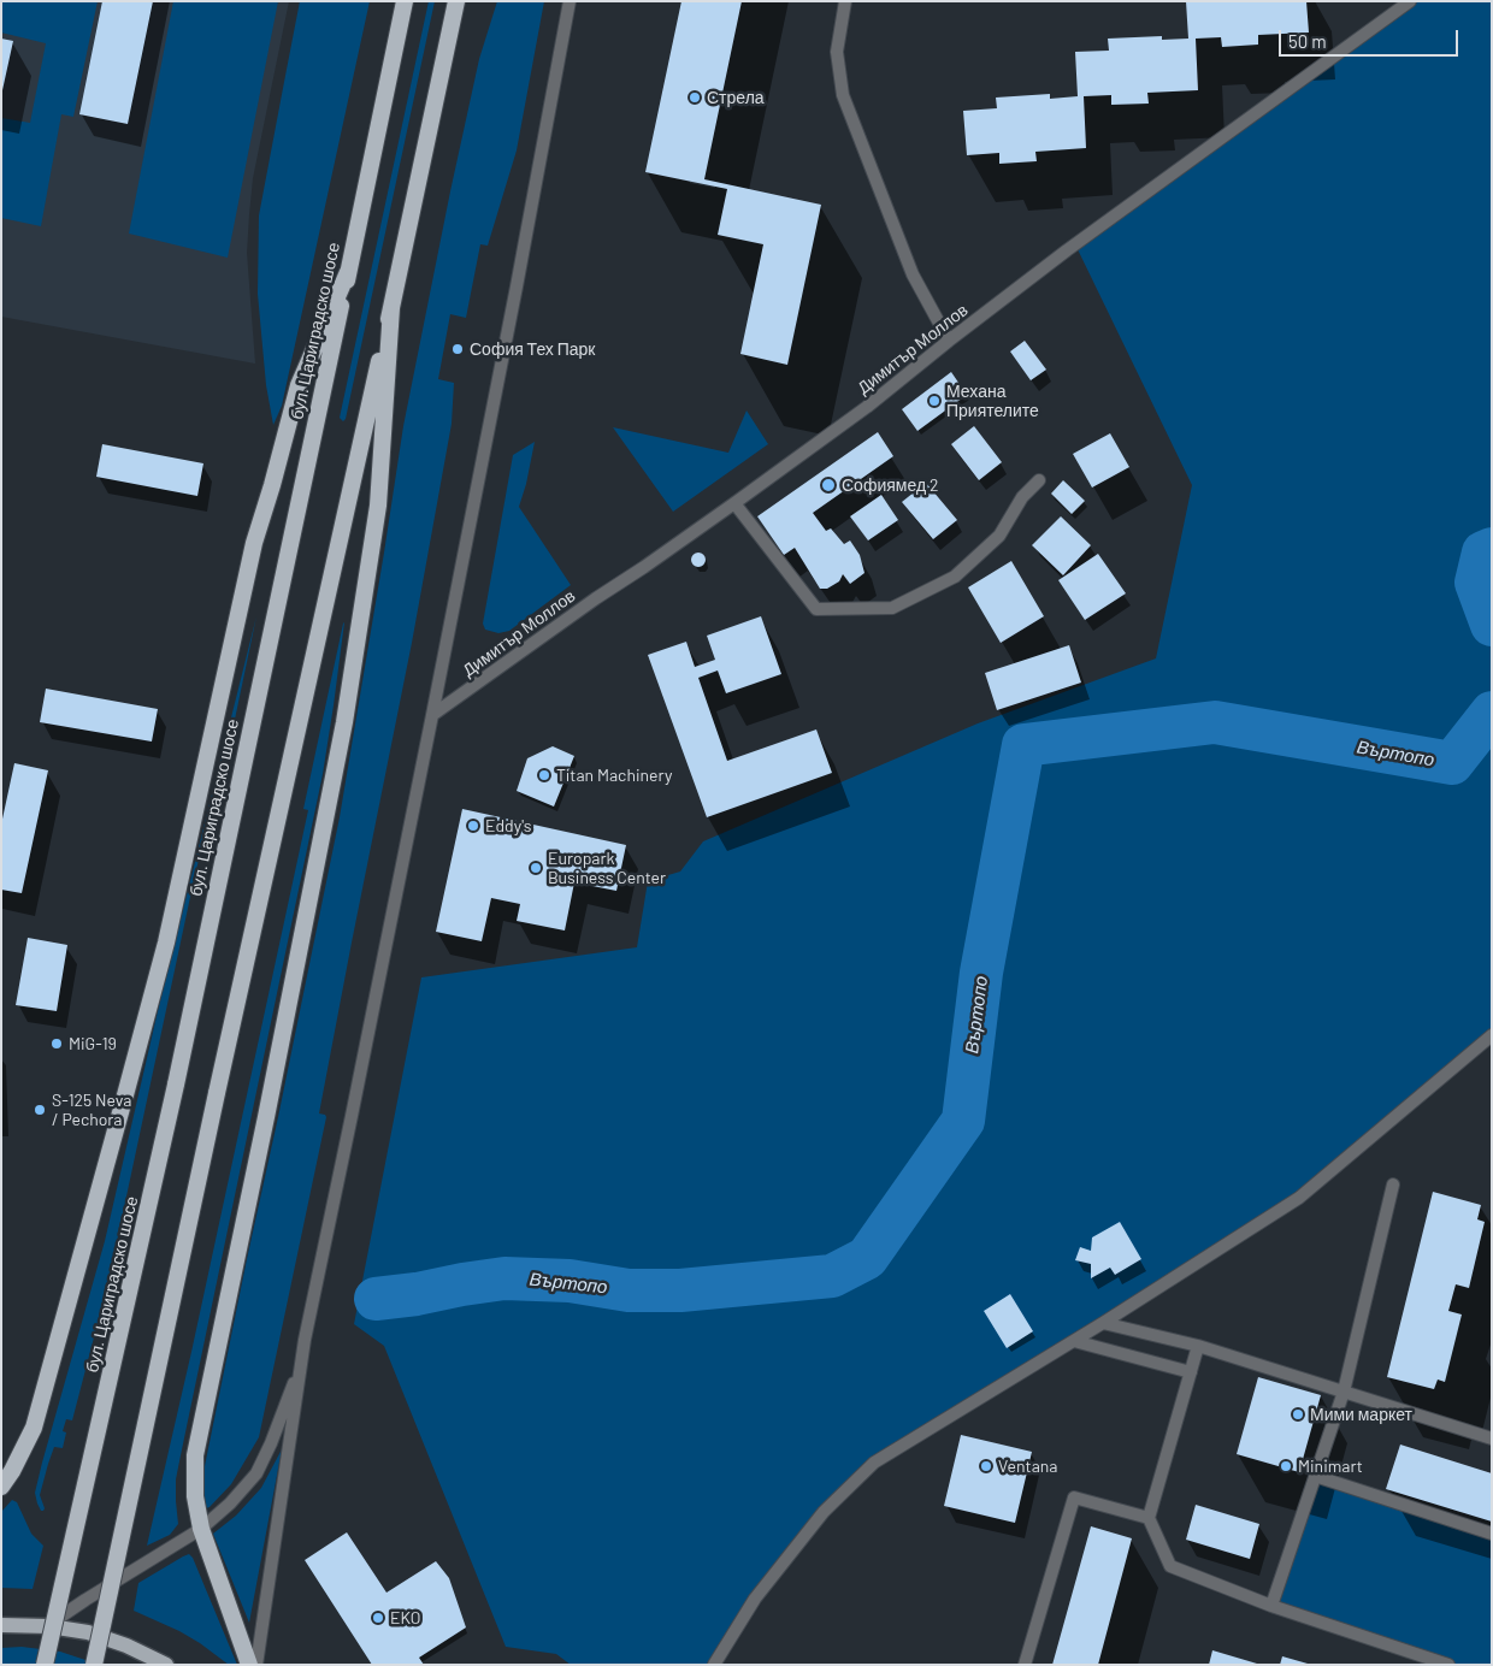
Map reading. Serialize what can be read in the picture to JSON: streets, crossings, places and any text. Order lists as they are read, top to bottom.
{
  "streets": {
    "highway": ["бул. Цариградско шосе"],
    "street": ["Димитър Моллов"]
  },
  "water": ["Въртопо"],
  "places": [
    "Стрела",
    "София Тех Парк",
    "Механа Приятелите",
    "Софиямед 2",
    "Titan Machinery",
    "Eddy's",
    "Europark Business Center",
    "MiG-19",
    "S-125 Neva / Pechora",
    "Мими маркет",
    "Ventana",
    "Minimart",
    "EKO"
  ],
  "scale_bar": "50 m"
}
